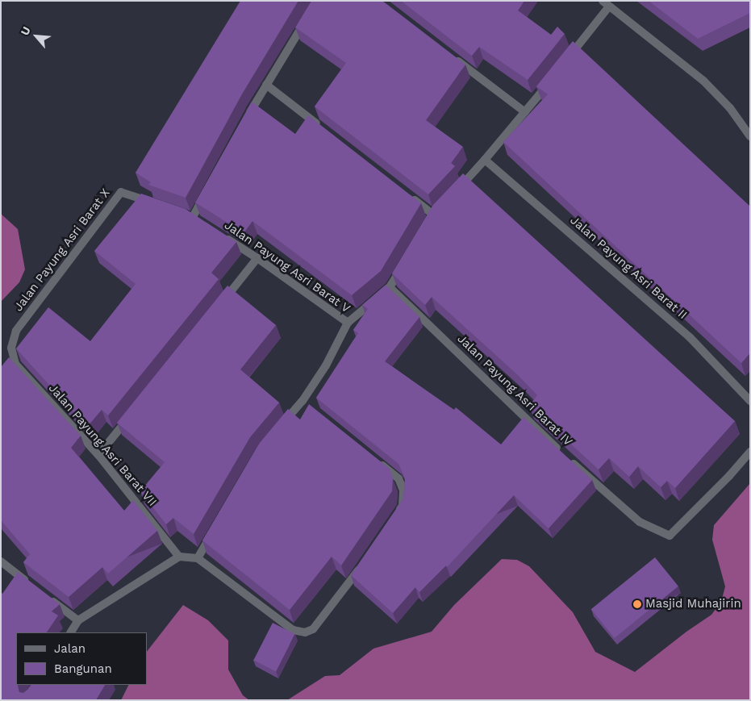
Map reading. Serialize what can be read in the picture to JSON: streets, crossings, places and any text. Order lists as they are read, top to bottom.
{
  "streets": {
    "street": [
      "Jalan Payung Asri Barat X",
      "Jalan Payung Asri Barat V",
      "Jalan Payung Asri Barat II",
      "Jalan Payung Asri Barat IV",
      "Jalan Payung Asri Barat VII"
    ]
  },
  "crossings": [
    ["Jalan Payung Asri Barat X", "Jalan Payung Asri Barat VII"]
  ],
  "places": ["Masjid Muhajirin"],
  "legend": ["Jalan", "Bangunan"],
  "north": "top left"
}
